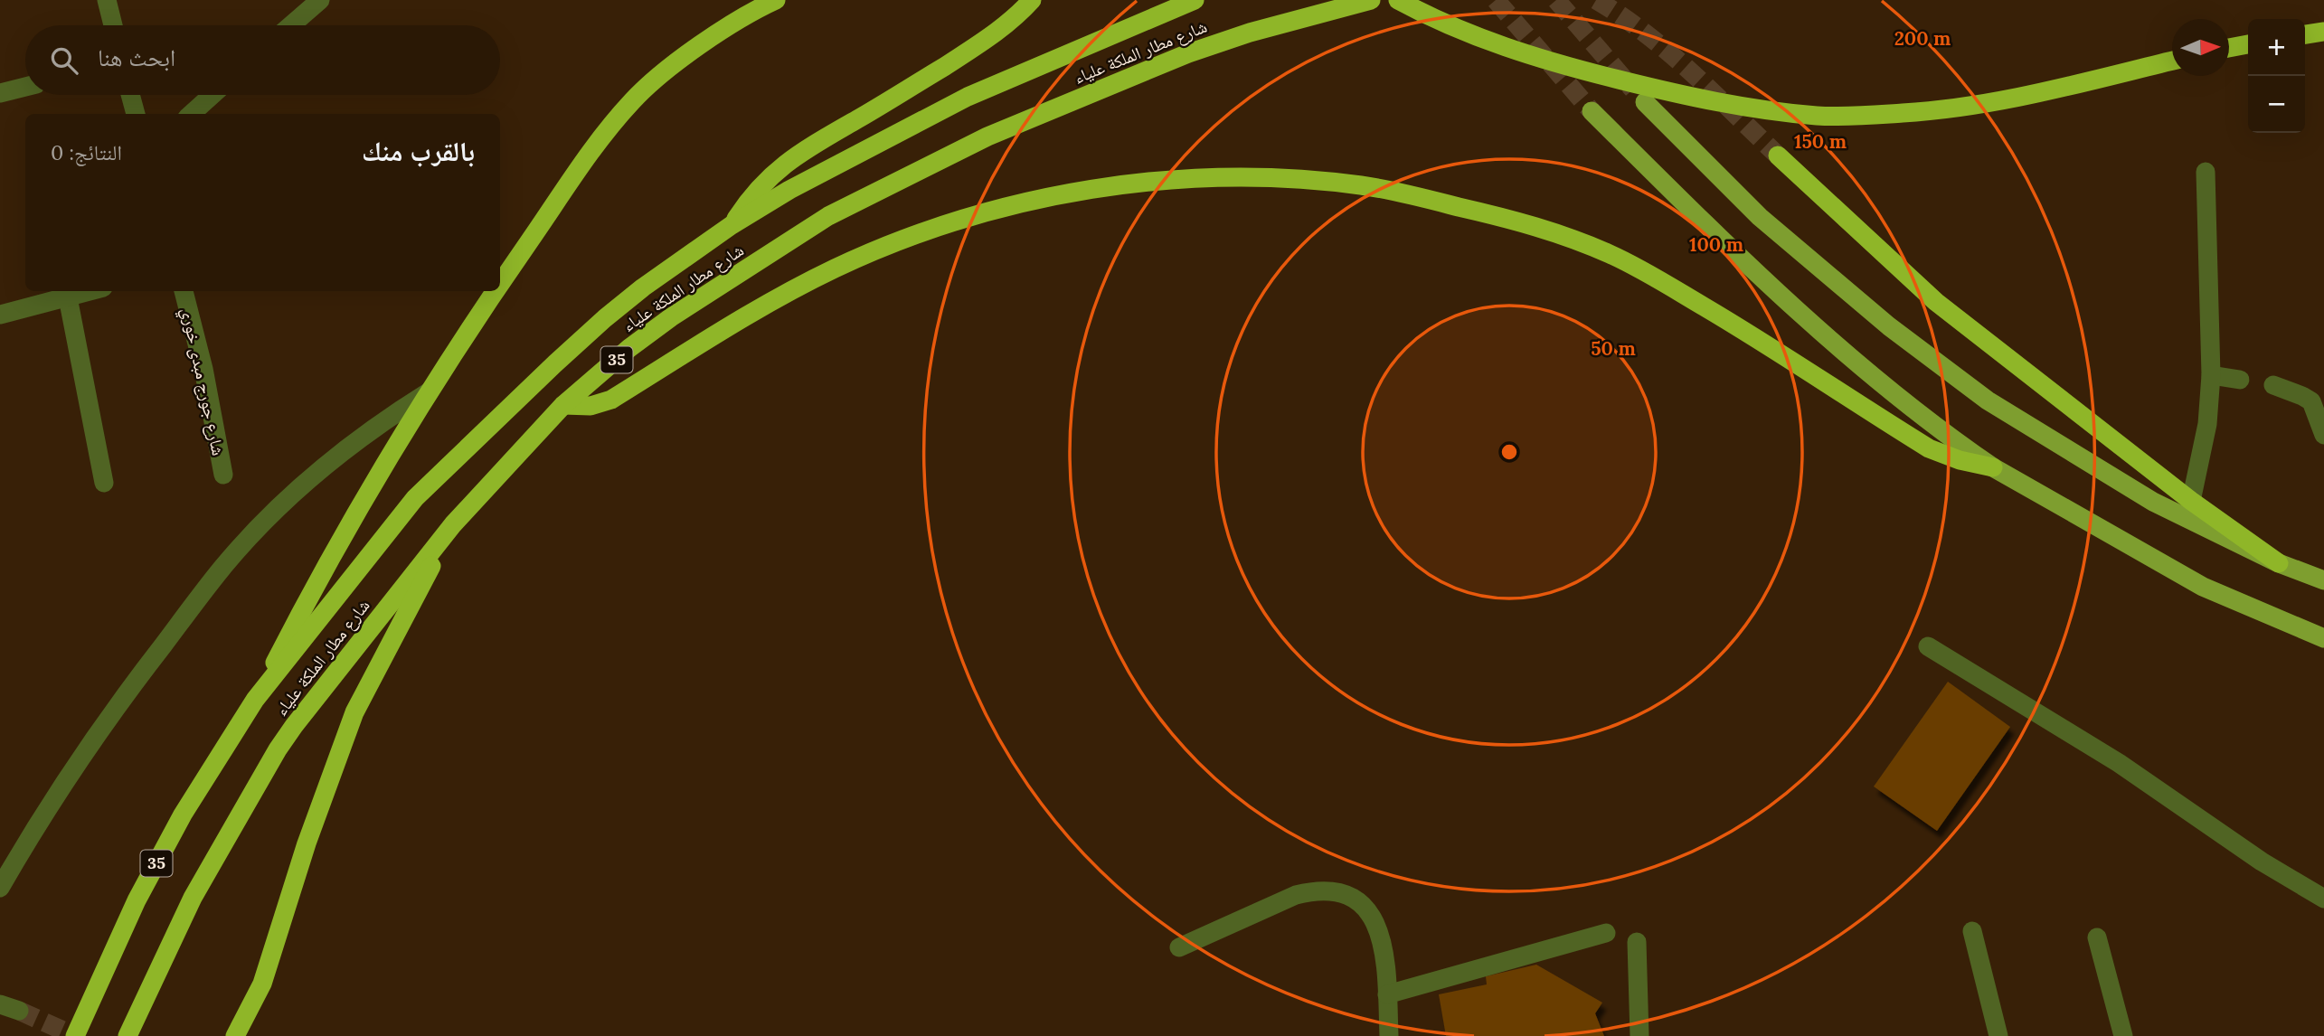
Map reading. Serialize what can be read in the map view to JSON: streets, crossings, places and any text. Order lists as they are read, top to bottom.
{
  "streets": {
    "highway": ["شارع مطار الملكة علياء", "35"],
    "street": ["شارع جورج مبدى خوري"]
  },
  "north": "right",
  "page": {
    "map_buttons": ["+", "−"],
    "search": "ابحث هنا",
    "heading": ["بالقرب منك", "النتائج: 0"]
  },
  "rings": [
    "200 m",
    "150 m",
    "100 m",
    "50 m"
  ]
}
